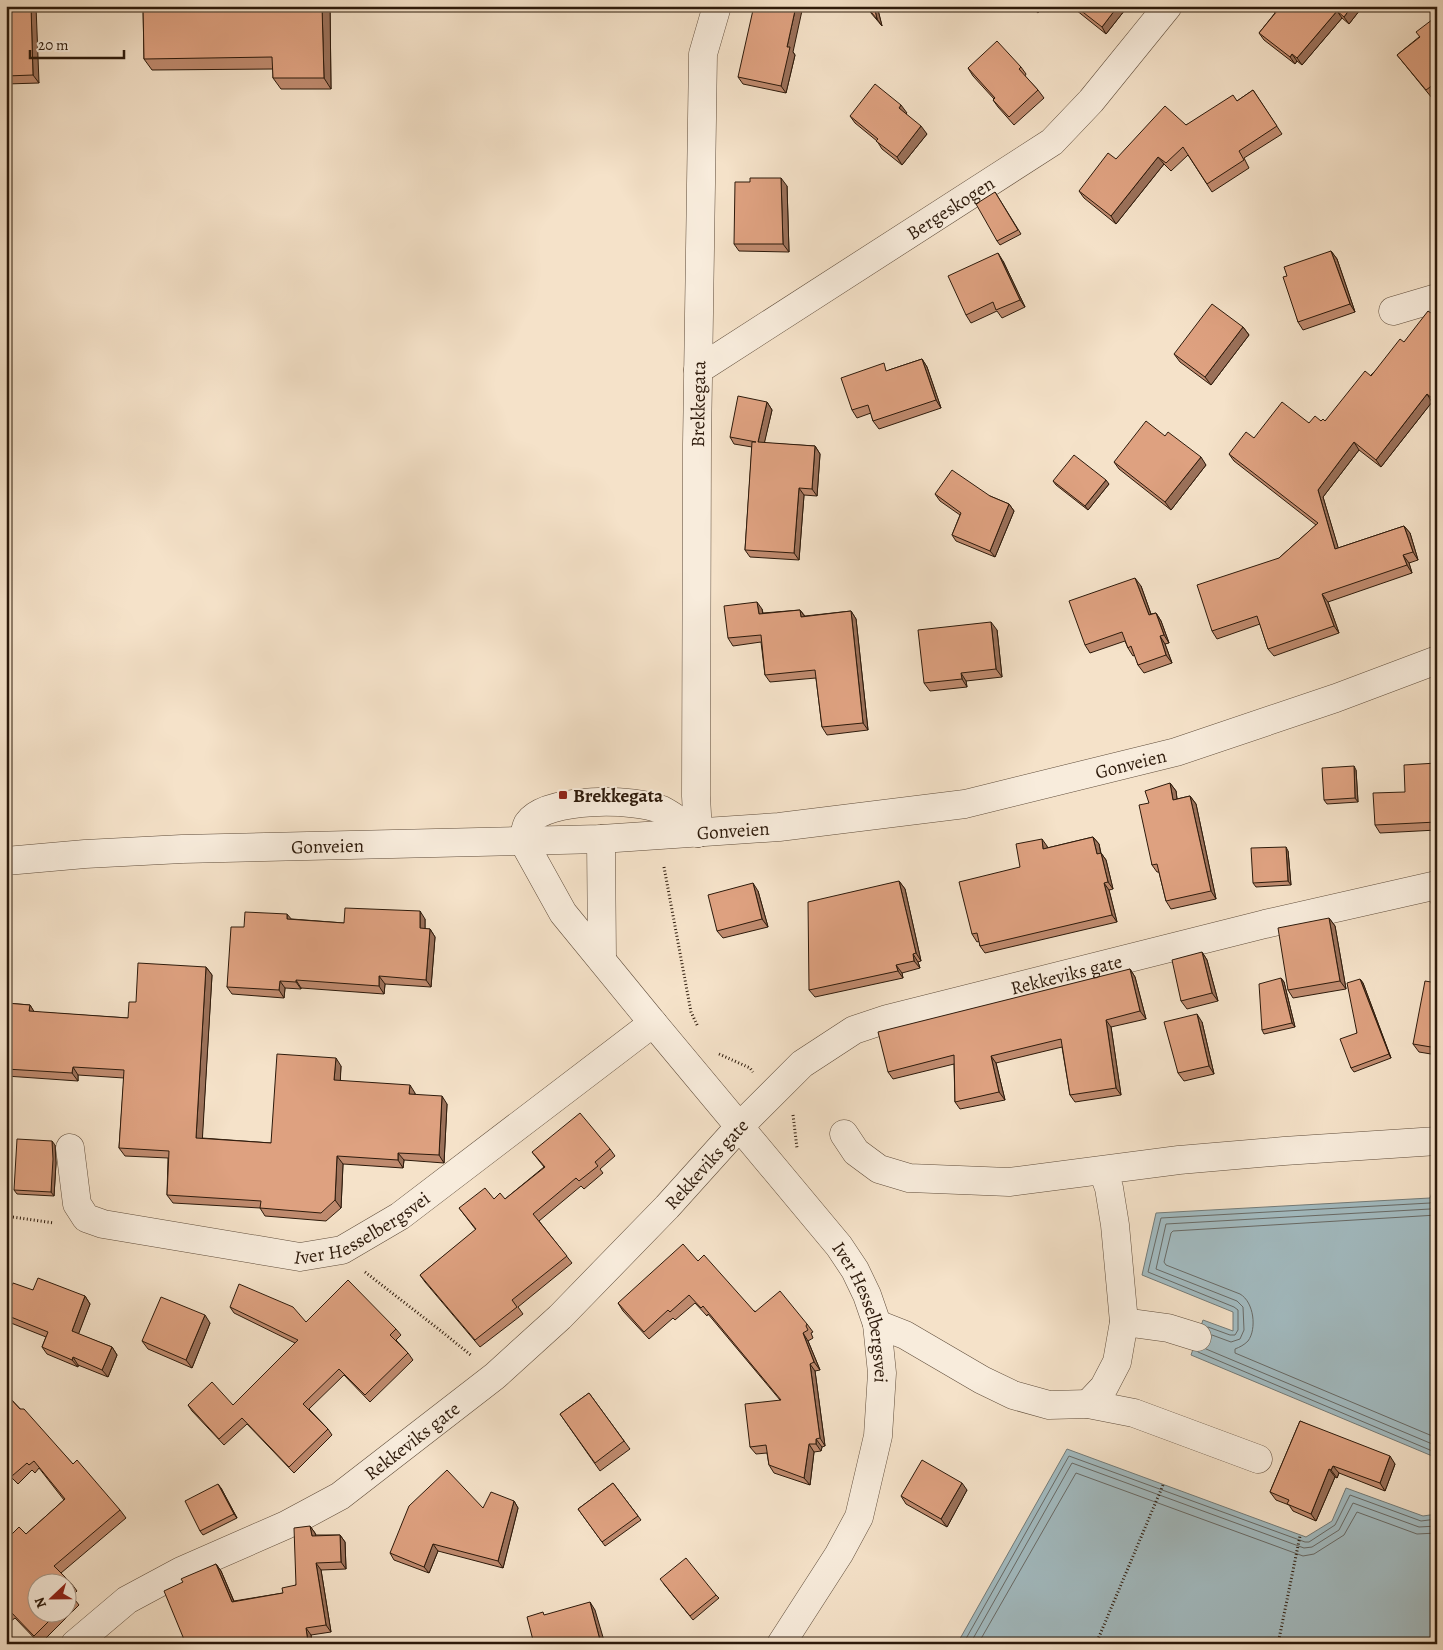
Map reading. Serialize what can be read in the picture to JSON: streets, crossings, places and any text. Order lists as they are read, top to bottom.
{
  "streets": {
    "street": [
      "Bergeskogen",
      "Brekkegata",
      "Gonveien",
      "Rekkeviks gate",
      "Iver Hesselbergsvei"
    ]
  },
  "crossings": [
    ["Bergeskogen", "Brekkegata"],
    ["Brekkegata", "Gonveien"],
    ["Gonveien", "Iver Hesselbergsvei"],
    ["Rekkeviks gate", "Iver Hesselbergsvei"]
  ],
  "places": {
    "transit": ["Brekkegata"]
  },
  "scale_bar": "20 m",
  "north": "left"
}
